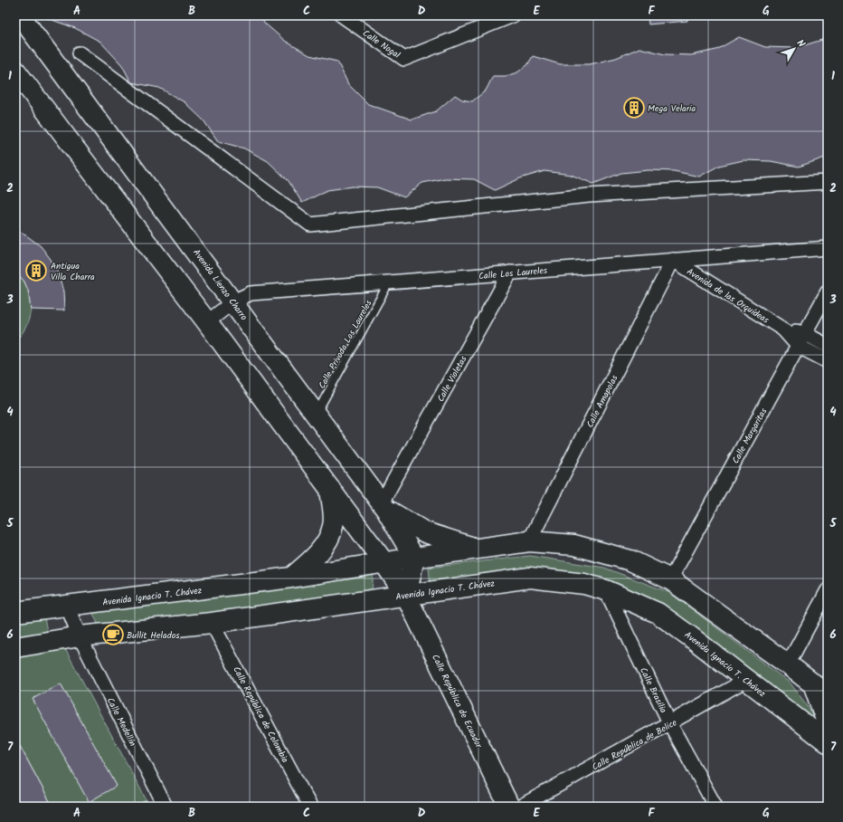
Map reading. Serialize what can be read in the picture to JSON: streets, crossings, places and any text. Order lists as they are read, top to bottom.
{
  "streets": {
    "main road": ["Avenida Lienzo Charro", "Avenida Ignacio T. Chávez", "Calle República de Ecuador"],
    "street": [
      "Calle Nogal",
      "Calle Los Laureles",
      "Avenida de las Orquídeas",
      "Calle Violetas",
      "Calle Amapolas",
      "Calle Margaritas",
      "Calle Brasilia",
      "Calle República de Colombia",
      "Calle Medellín",
      "Calle República de Belice"
    ],
    "lane": ["Calle Privada Los Laureles"]
  },
  "crossings": [
    ["Calle Los Laureles", "Avenida Lienzo Charro"],
    ["Calle Los Laureles", "Avenida de las Orquídeas"],
    ["Calle Los Laureles", "Calle Privada Los Laureles"],
    ["Calle Los Laureles", "Calle Violetas"],
    ["Calle Los Laureles", "Calle Amapolas"],
    ["Avenida Lienzo Charro", "Calle Privada Los Laureles"],
    ["Avenida Lienzo Charro", "Calle Violetas"],
    ["Avenida Lienzo Charro", "Avenida Ignacio T. Chávez"],
    ["Avenida de las Orquídeas", "Calle Amapolas"],
    ["Avenida de las Orquídeas", "Calle Margaritas"],
    ["Calle Amapolas", "Avenida Ignacio T. Chávez"],
    ["Calle Margaritas", "Avenida Ignacio T. Chávez"],
    ["Avenida Ignacio T. Chávez", "Calle Brasilia"],
    ["Avenida Ignacio T. Chávez", "Calle República de Ecuador"],
    ["Avenida Ignacio T. Chávez", "Calle República de Colombia"],
    ["Avenida Ignacio T. Chávez", "Calle Medellín"],
    ["Avenida Ignacio T. Chávez", "Calle República de Belice"],
    ["Calle Brasilia", "Calle República de Belice"]
  ],
  "places": {
    "building": ["Mega Velaria", "Antigua Villa Charra"],
    "cafe": ["Bullit Helados"]
  },
  "north": "top right",
  "grid": {
    "columns": [
      "A",
      "B",
      "C",
      "D",
      "E",
      "F",
      "G"
    ],
    "rows": [
      "1",
      "2",
      "3",
      "4",
      "5",
      "6",
      "7"
    ]
  }
}
